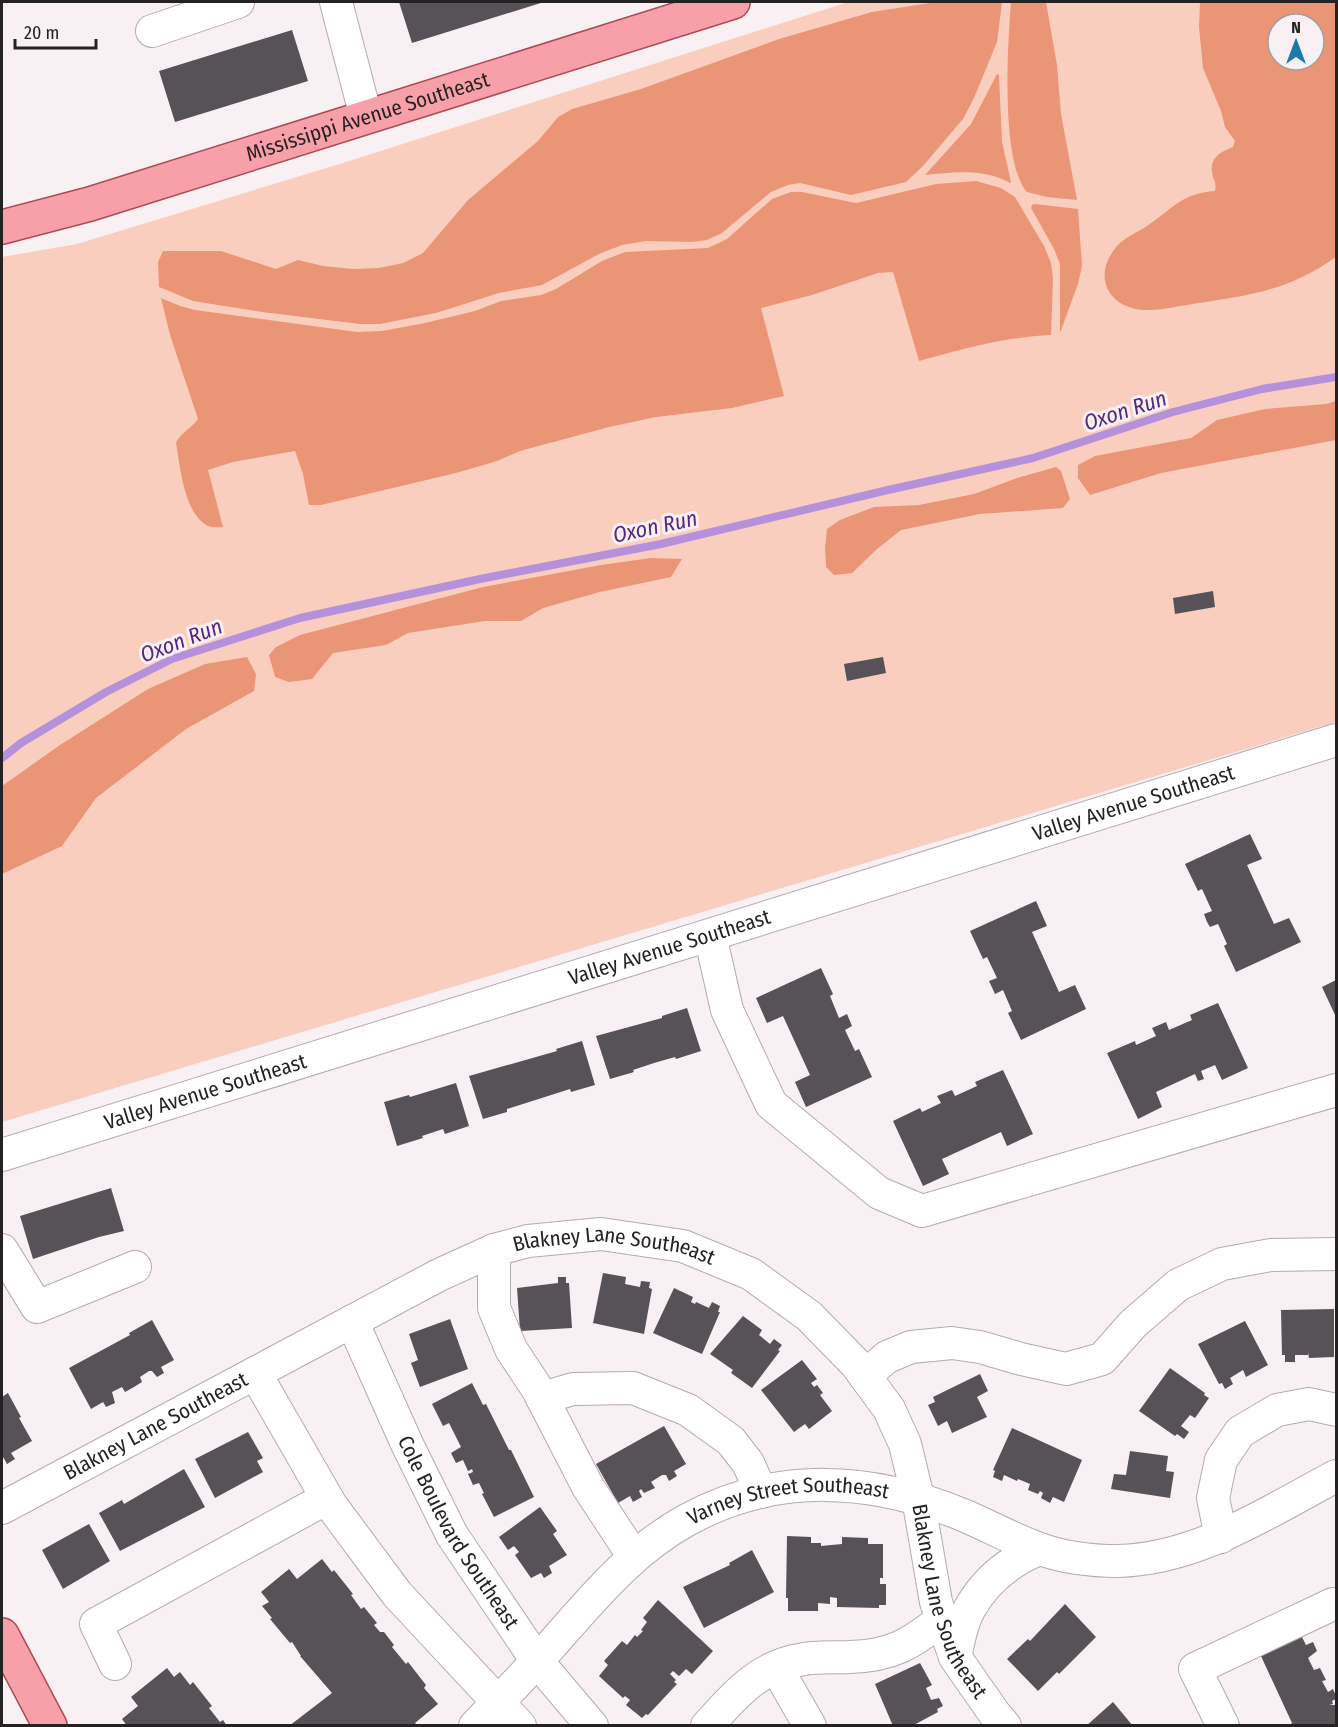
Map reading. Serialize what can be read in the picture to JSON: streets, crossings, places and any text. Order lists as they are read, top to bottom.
{
  "streets": {
    "main road": ["Mississippi Avenue Southeast"],
    "street": [
      "Valley Avenue Southeast",
      "Blakney Lane Southeast",
      "Varney Street Southeast",
      "Cole Boulevard Southeast"
    ]
  },
  "crossings": [
    ["Blakney Lane Southeast", "Varney Street Southeast"],
    ["Blakney Lane Southeast", "Cole Boulevard Southeast"],
    ["Varney Street Southeast", "Cole Boulevard Southeast"]
  ],
  "water": ["Oxon Run"],
  "scale_bar": "20 m",
  "north": "top"
}
